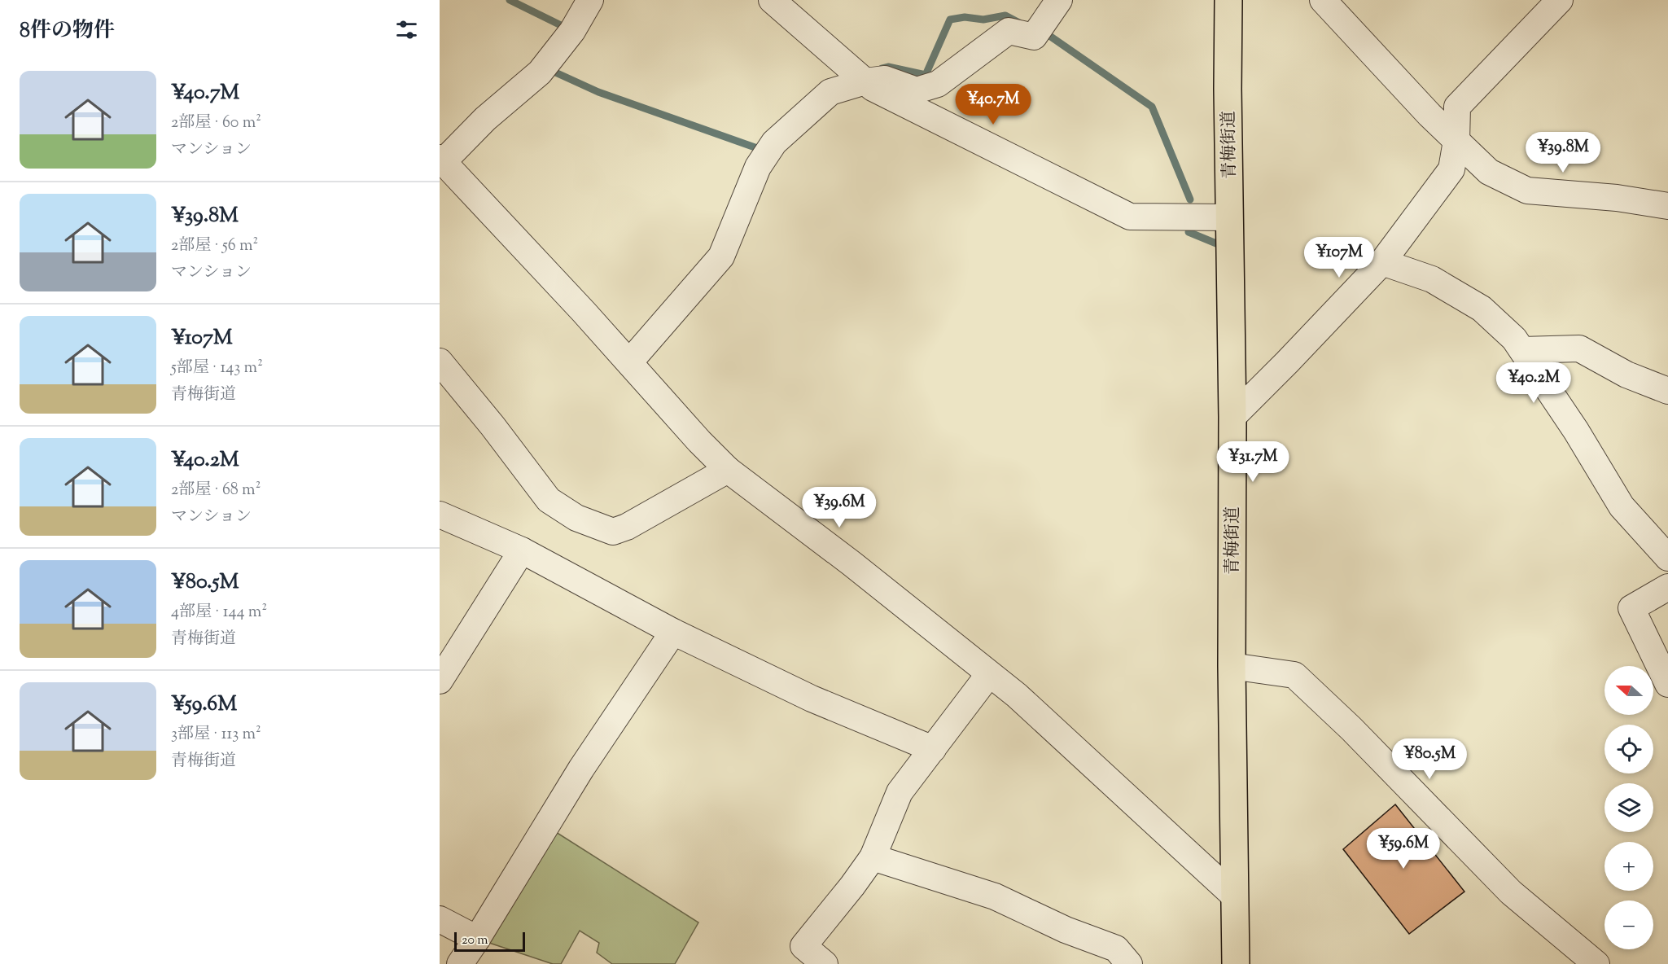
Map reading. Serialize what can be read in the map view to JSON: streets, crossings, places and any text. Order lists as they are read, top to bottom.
{
  "streets": {
    "main road": ["青梅街道"]
  },
  "scale_bar": "20 m",
  "north": "left",
  "page": {
    "heading": "8件の物件",
    "list": [
      {
        "name": "¥40.7M",
        "note": "2部屋 · 60 m² · マンション"
      },
      {
        "name": "¥39.8M",
        "note": "2部屋 · 56 m² · マンション"
      },
      {
        "name": "¥107M",
        "note": "5部屋 · 143 m² · 青梅街道"
      },
      {
        "name": "¥40.2M",
        "note": "2部屋 · 68 m² · マンション"
      },
      {
        "name": "¥80.5M",
        "note": "4部屋 · 144 m² · 青梅街道"
      },
      {
        "name": "¥59.6M",
        "note": "3部屋 · 113 m² · 青梅街道"
      }
    ],
    "price": [
      "¥40.7M",
      "¥39.8M",
      "¥107M",
      "¥40.2M",
      "¥31.7M",
      "¥39.6M",
      "¥80.5M",
      "¥59.6M"
    ],
    "map_buttons": ["+", "−"],
    "scale": "20 m"
  }
}
